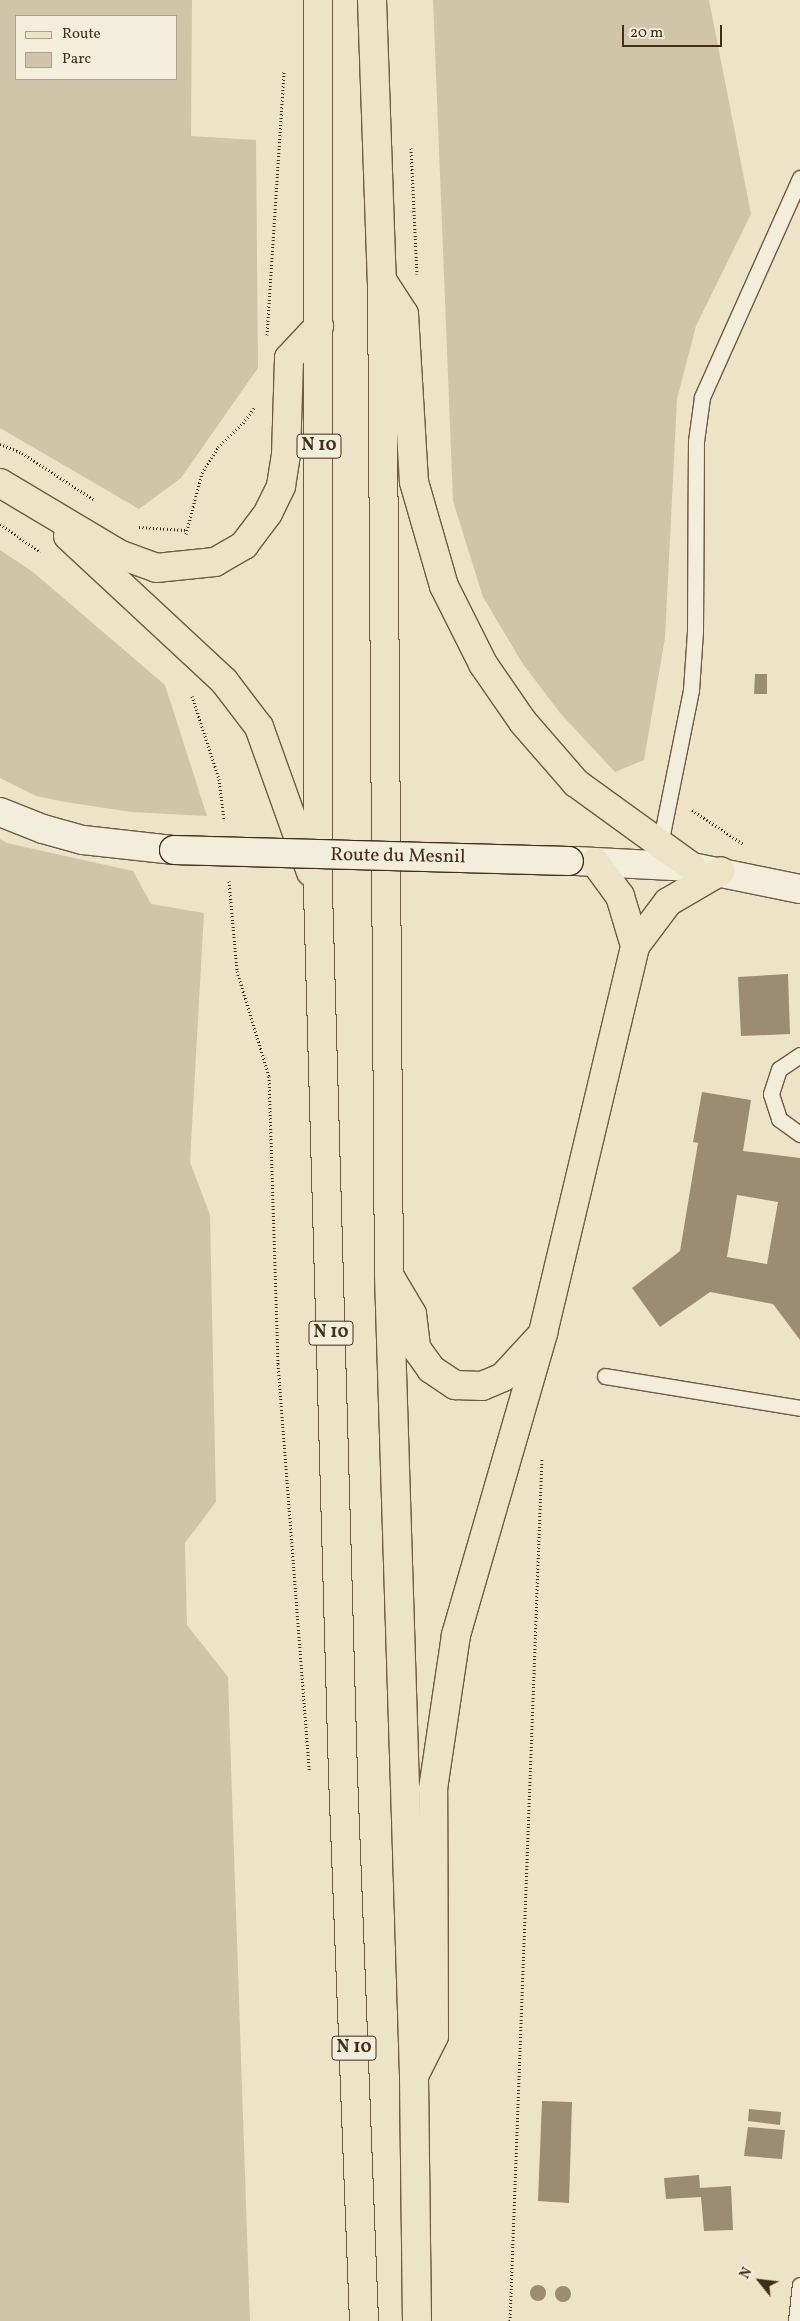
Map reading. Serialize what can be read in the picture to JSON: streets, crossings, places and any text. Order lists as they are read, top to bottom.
{
  "streets": {
    "main road": ["N 10"],
    "street": ["Route du Mesnil"]
  },
  "legend": ["Route", "Parc"],
  "scale_bar": "20 m",
  "north": "top left"
}
